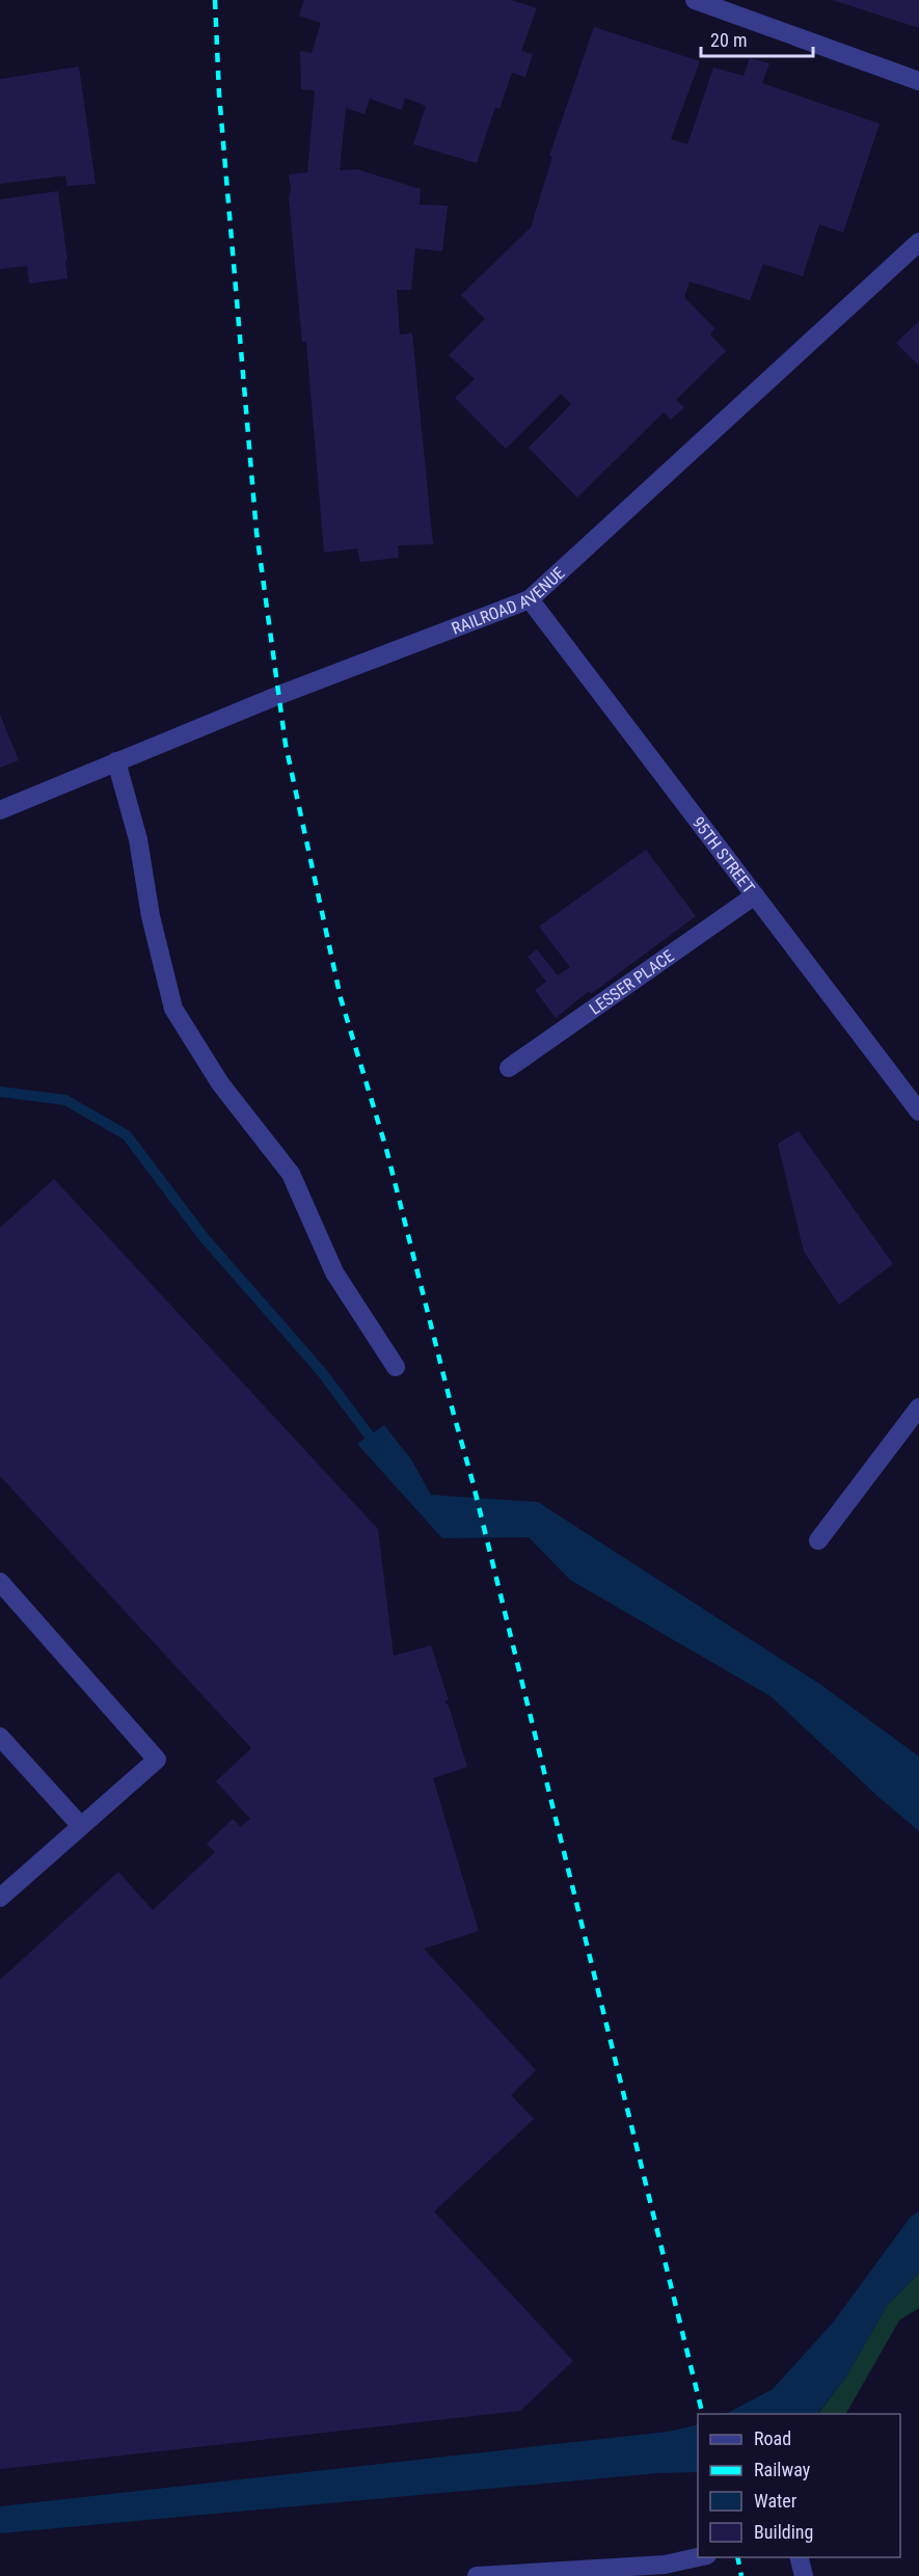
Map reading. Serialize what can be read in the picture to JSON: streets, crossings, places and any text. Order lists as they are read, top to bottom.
{
  "streets": {
    "street": ["RAILROAD AVENUE", "95TH STREET", "LESSER PLACE"]
  },
  "crossings": [
    ["RAILROAD AVENUE", "95TH STREET"],
    ["95TH STREET", "LESSER PLACE"]
  ],
  "legend": [
    "Road",
    "Railway",
    "Water",
    "Building"
  ],
  "scale_bar": "20 m"
}
